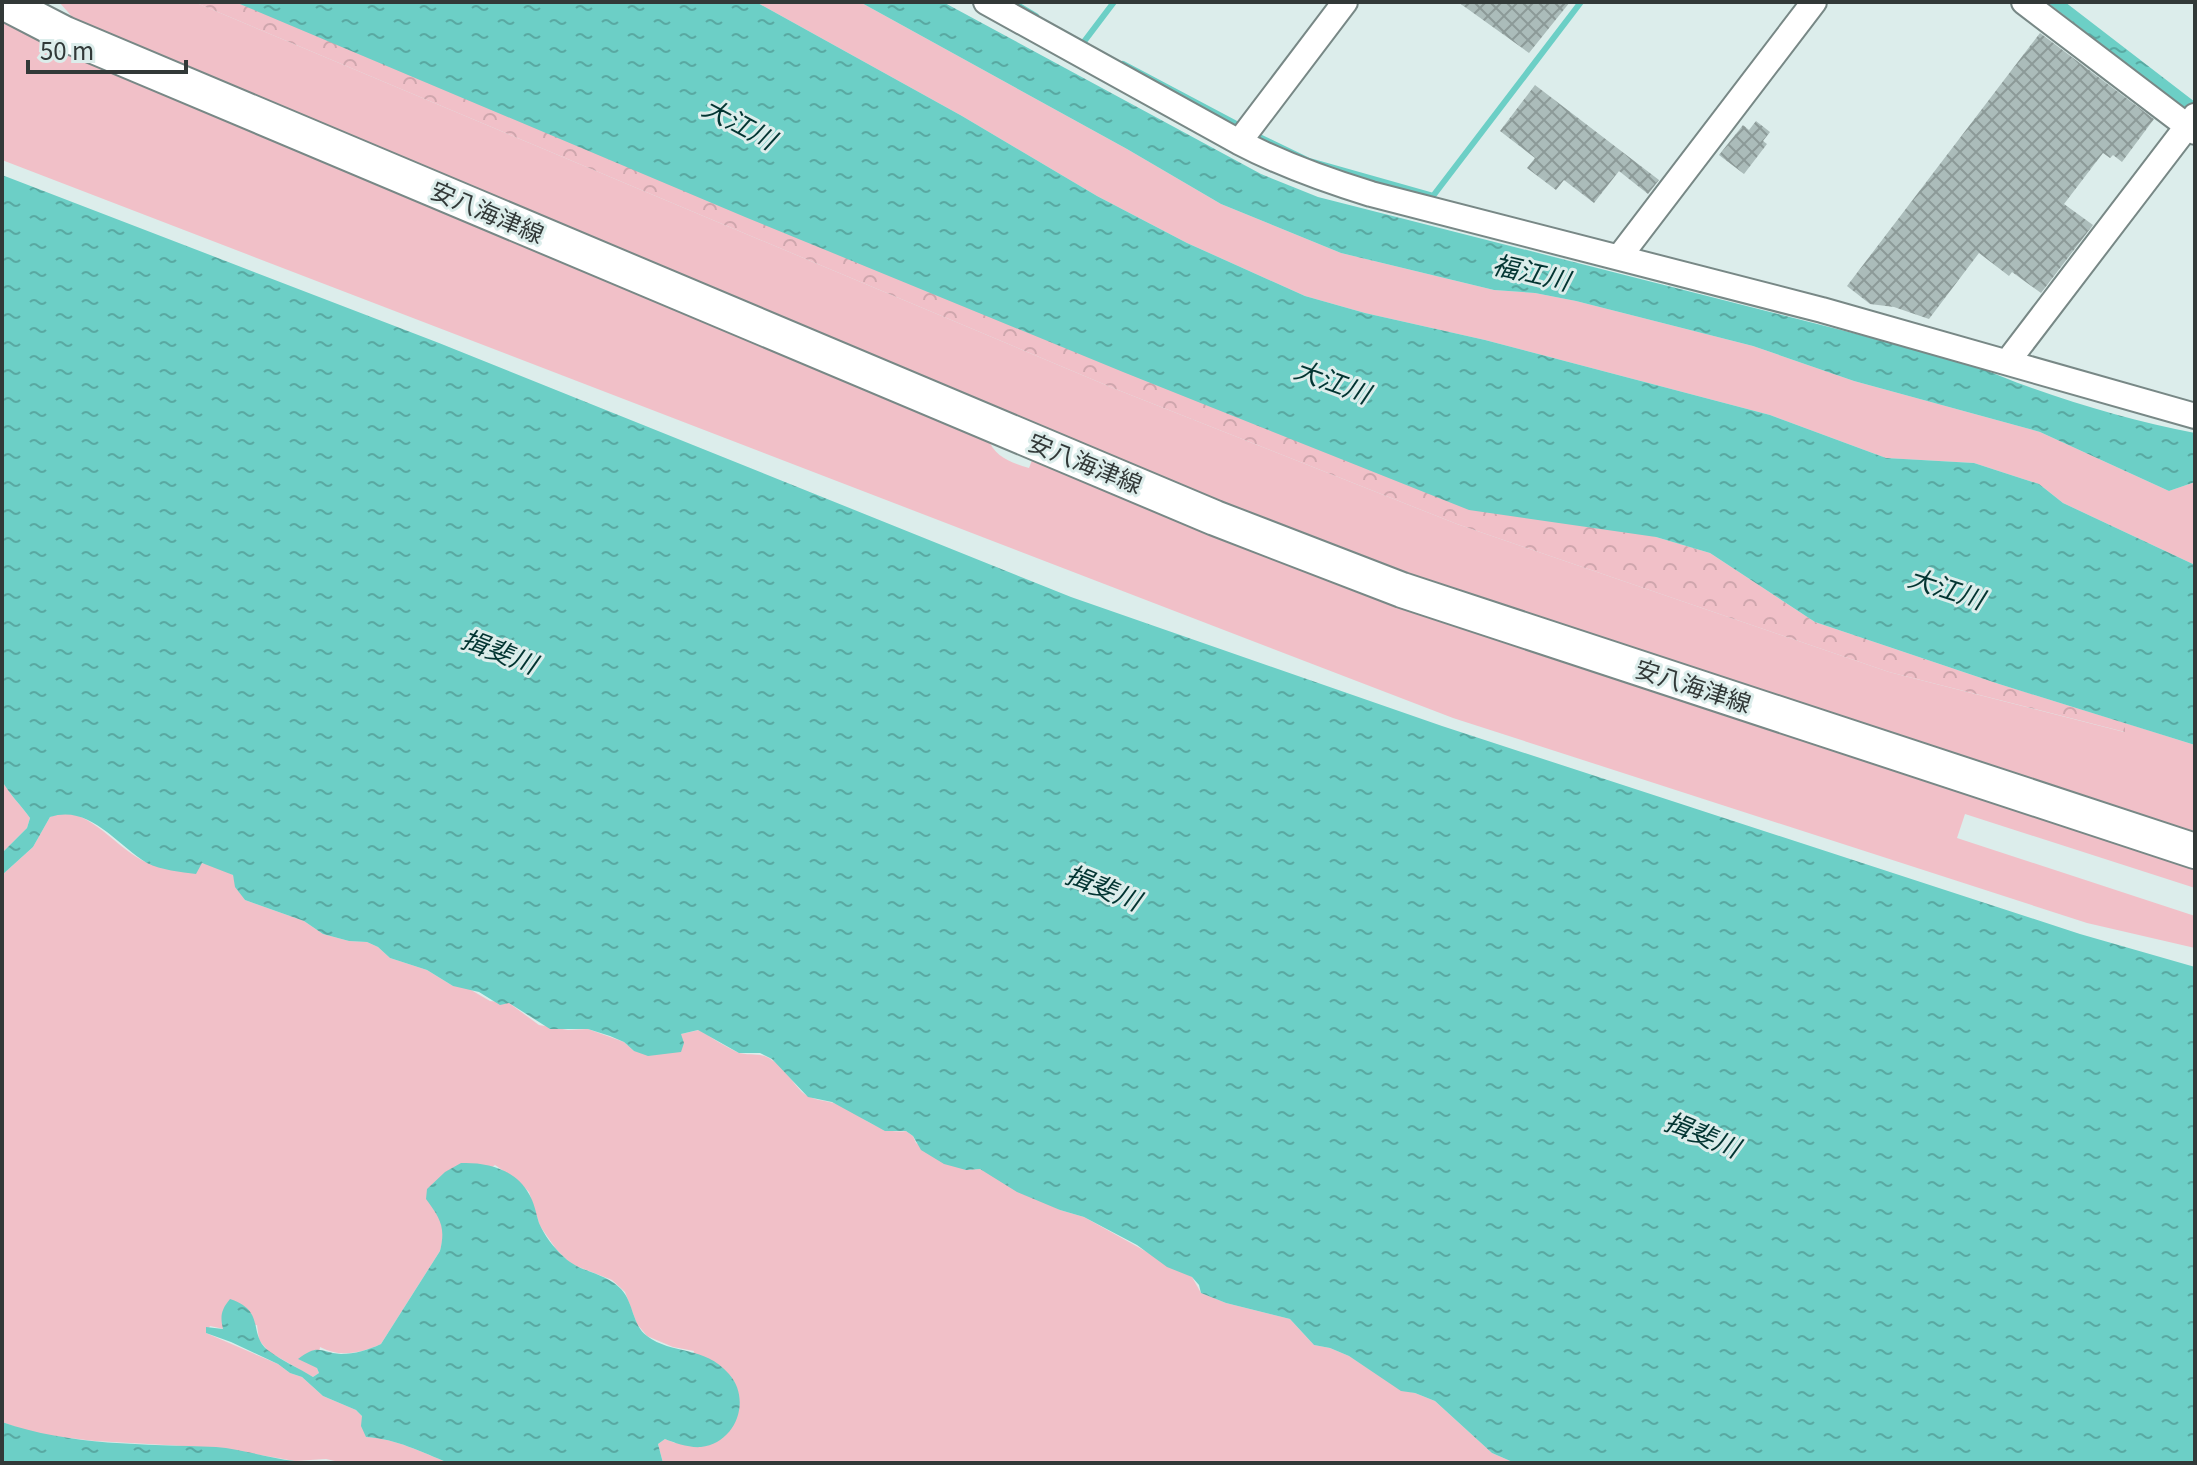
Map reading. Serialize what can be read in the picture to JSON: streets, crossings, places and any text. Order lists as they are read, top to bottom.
{
  "streets": {
    "main road": ["安八海津線"]
  },
  "water": ["大江川", "福江川", "揖斐川"],
  "scale_bar": "50 m"
}
